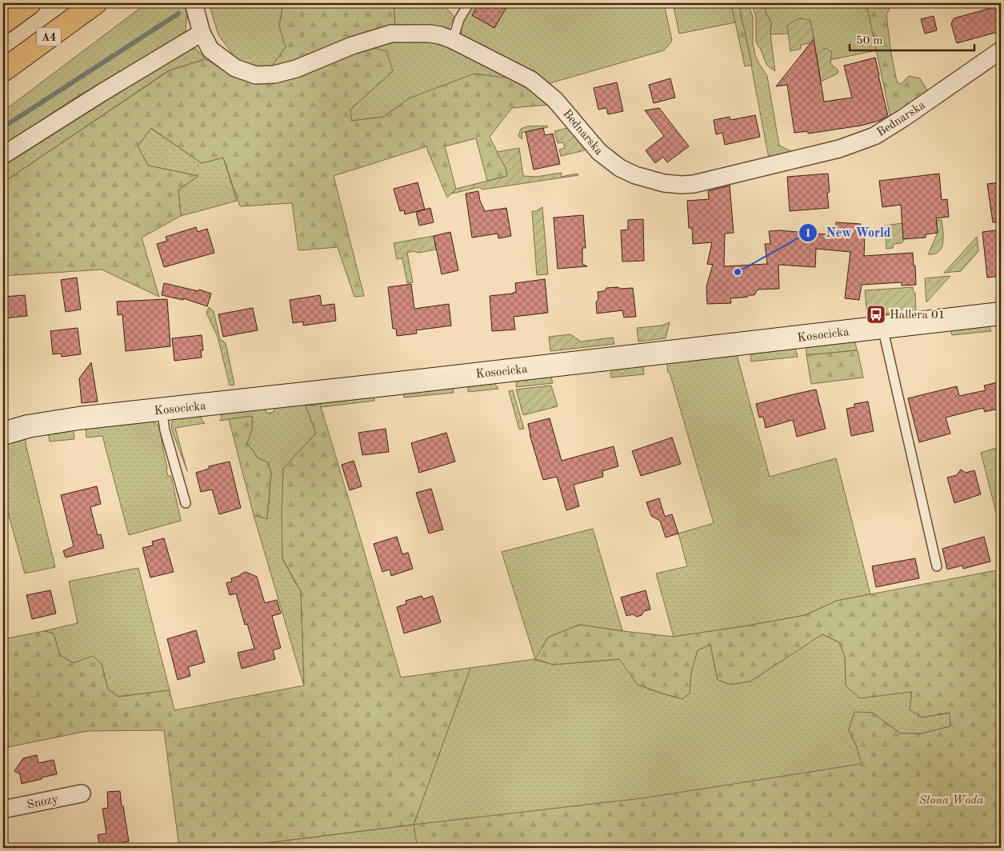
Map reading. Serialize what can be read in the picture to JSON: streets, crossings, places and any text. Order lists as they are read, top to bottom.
{
  "streets": {
    "highway": ["A4"],
    "street": ["Bednarska", "Kosocicka", "Snozy"]
  },
  "parks": ["Słona Woda"],
  "places": {
    "other": ["New World"],
    "bus stop": ["Hallera 01"]
  },
  "scale_bar": "50 m"
}
